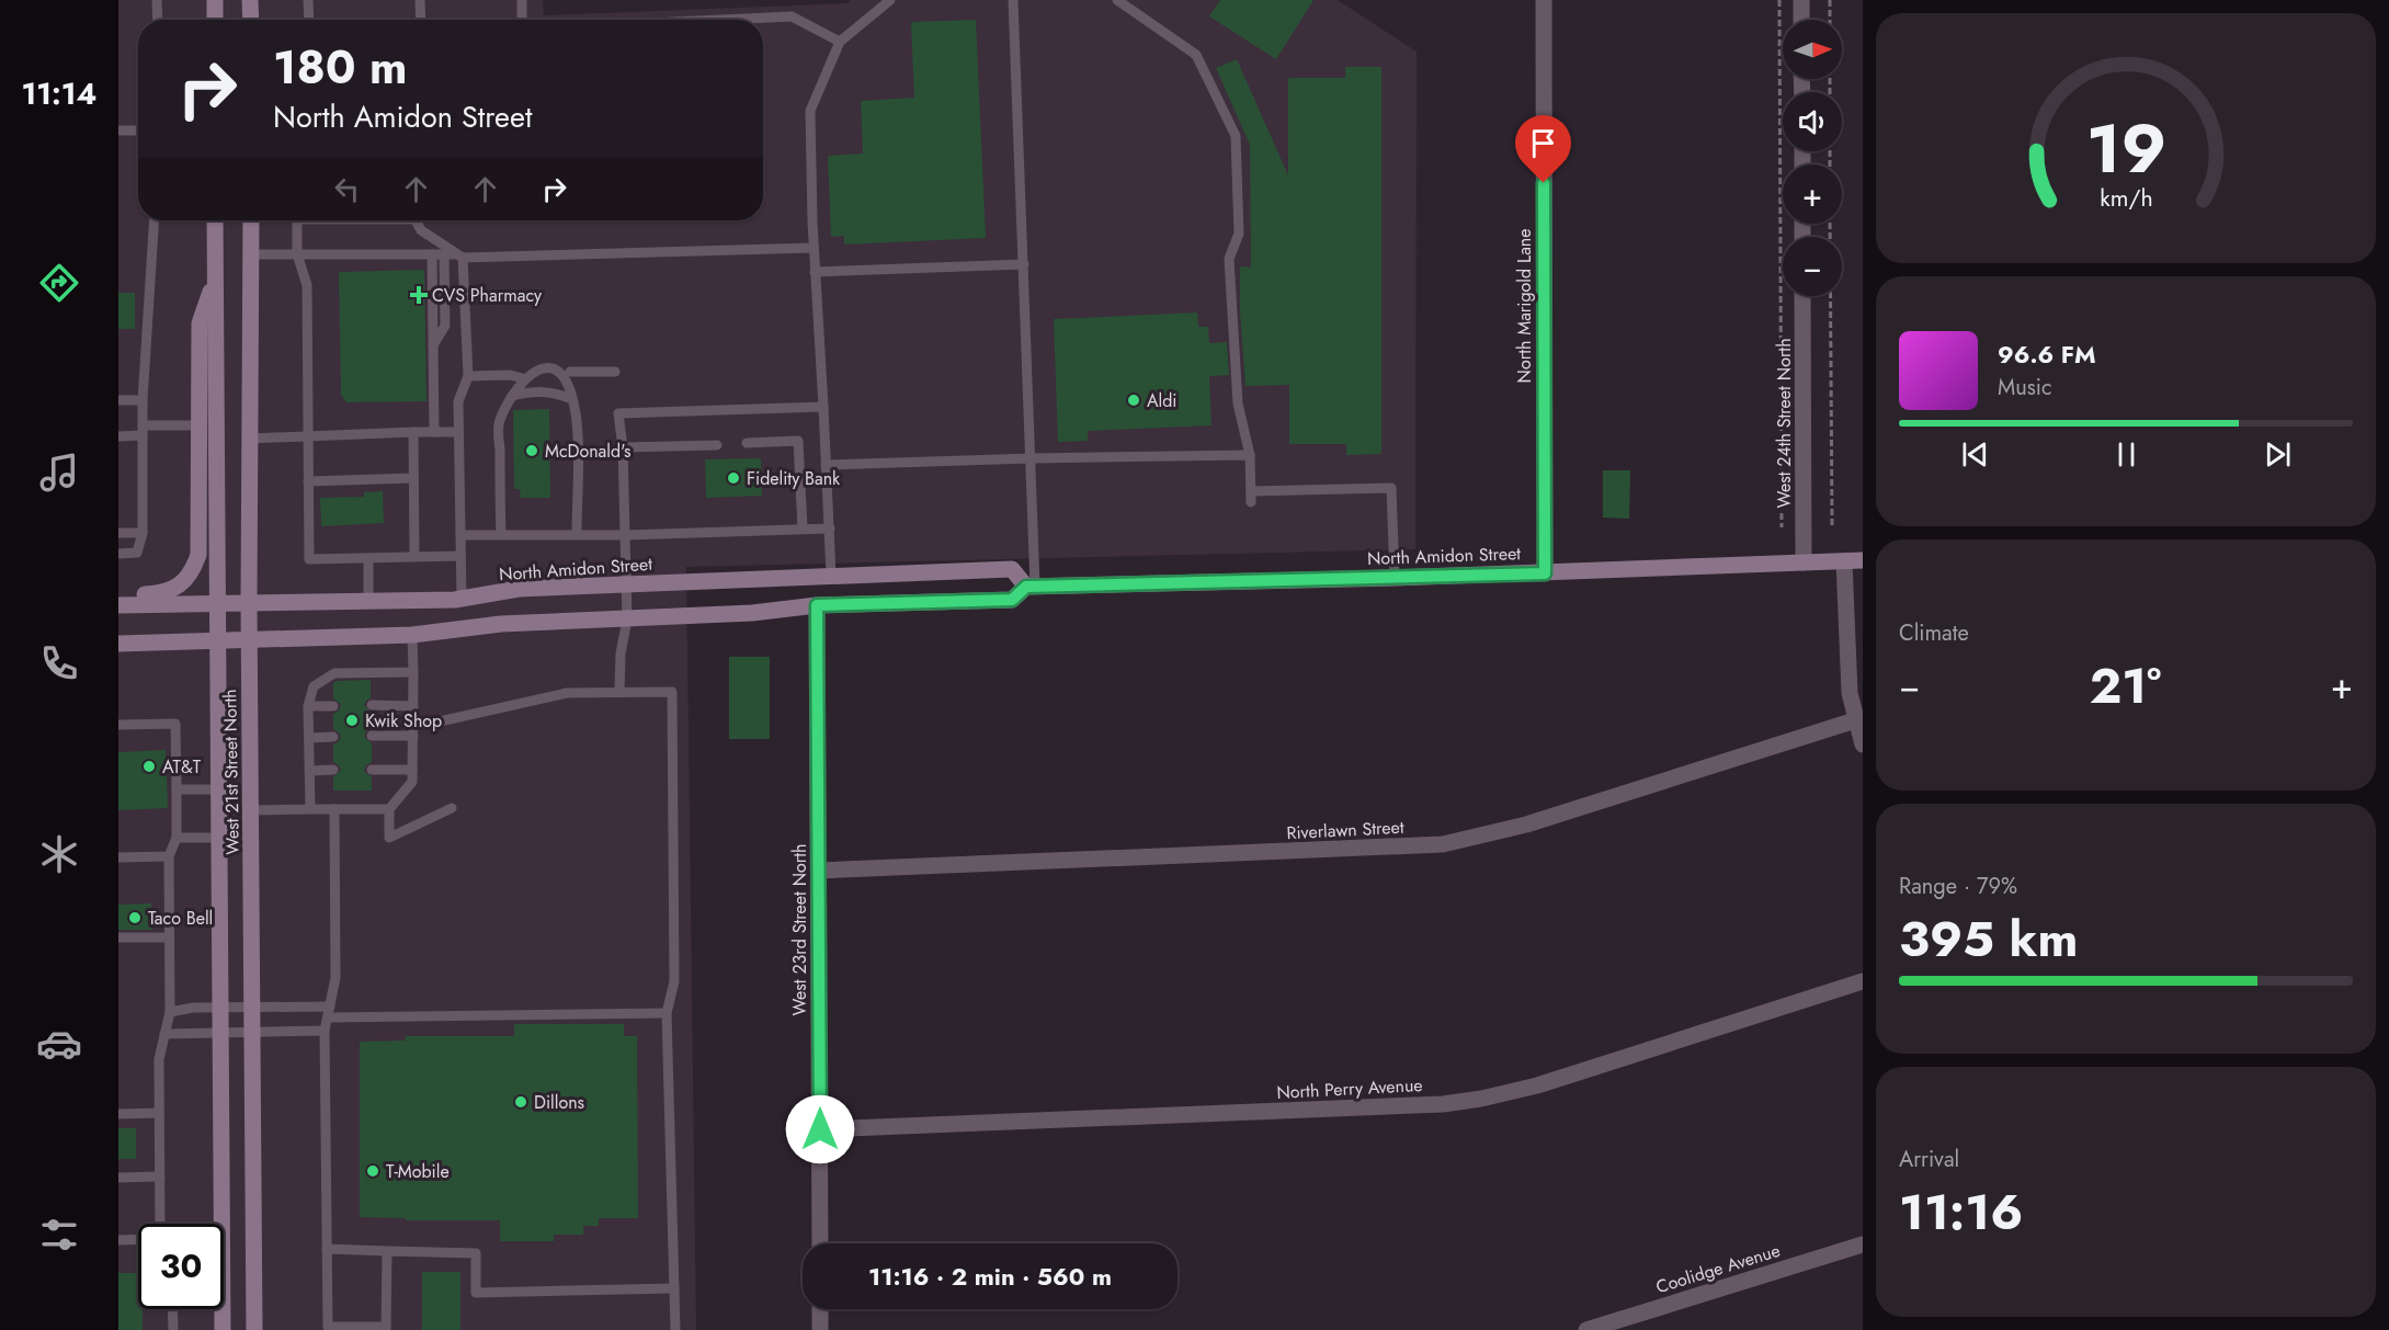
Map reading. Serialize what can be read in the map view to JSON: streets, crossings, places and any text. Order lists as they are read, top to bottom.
{
  "streets": {
    "main road": ["North Amidon Street", "West 21st Street North"],
    "street": [
      "North Marigold Lane",
      "West 24th Street North",
      "Riverlawn Street",
      "West 23rd Street North",
      "North Perry Avenue",
      "Coolidge Avenue"
    ]
  },
  "crossings": [
    ["North Marigold Lane", "North Amidon Street"],
    ["West 24th Street North", "North Amidon Street"],
    ["North Amidon Street", "West 21st Street North"],
    ["North Amidon Street", "West 23rd Street North"],
    ["Riverlawn Street", "West 23rd Street North"],
    ["West 23rd Street North", "North Perry Avenue"]
  ],
  "places": {
    "health": ["CVS Pharmacy"],
    "other": [
      "Aldi",
      "McDonald's",
      "Fidelity Bank",
      "Kwik Shop",
      "AT&T",
      "Taco Bell",
      "Dillons",
      "T-Mobile"
    ]
  },
  "north": "right",
  "page": {
    "tabs": "11:14",
    "map_buttons": ["+", "−"],
    "turn": ["180 m", "North Amidon Street"],
    "song": ["96.6 FM", "Music"],
    "tile": [
      "Climate",
      ["Range · 79%", "395 km"],
      ["Arrival", "11:16"]
    ],
    "heat": ["−", "21°", "+"],
    "limit": "30",
    "trip": "11:16 · 2 min · 560 m",
    "gauge": ["19", "km/h"]
  }
}
